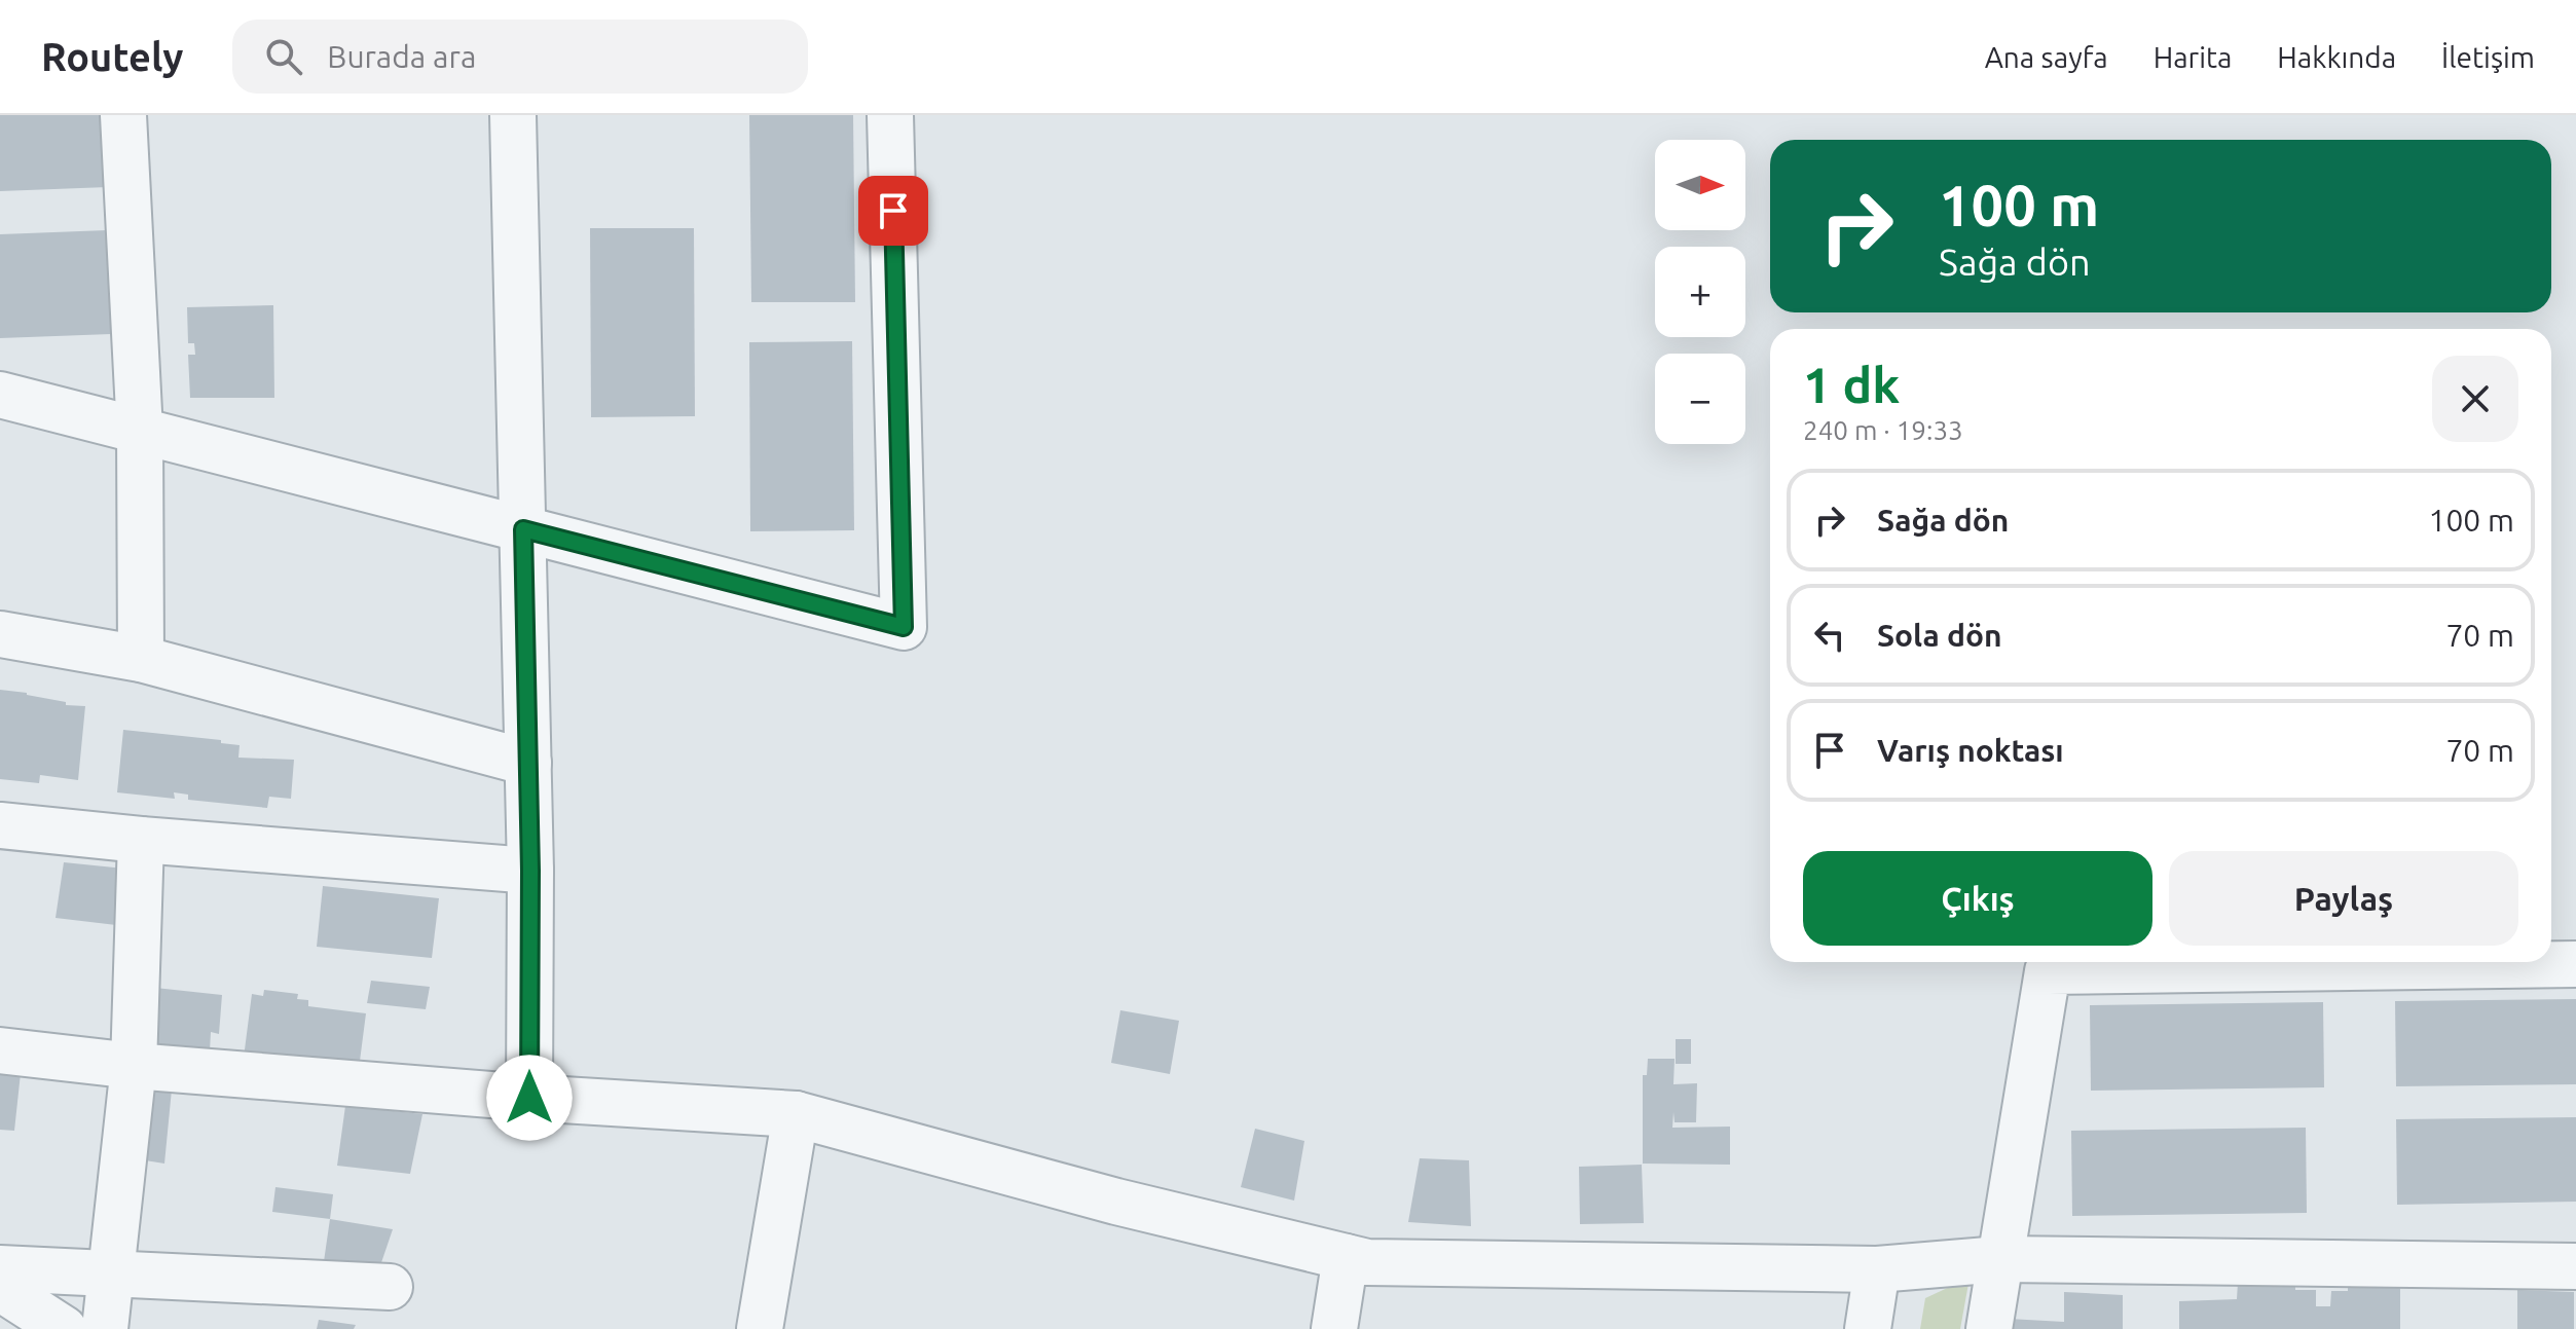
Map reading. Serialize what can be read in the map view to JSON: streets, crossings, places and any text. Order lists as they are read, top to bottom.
{
  "north": "right",
  "page": {
    "header": "Routely",
    "search": "Burada ara",
    "nav": [
      "Ana sayfa",
      "Harita",
      "Hakkında",
      "İletişim"
    ],
    "map_buttons": ["+", "−"],
    "turn": ["100 m", "Sağa dön"],
    "heading": ["1 dk", "240 m · 19:33"],
    "list": [
      {
        "name": "Sağa dön",
        "value": "100 m"
      },
      {
        "name": "Sola dön",
        "value": "70 m"
      },
      {
        "name": "Varış noktası",
        "value": "70 m"
      }
    ],
    "buttons": ["Çıkış", "Paylaş"]
  }
}
